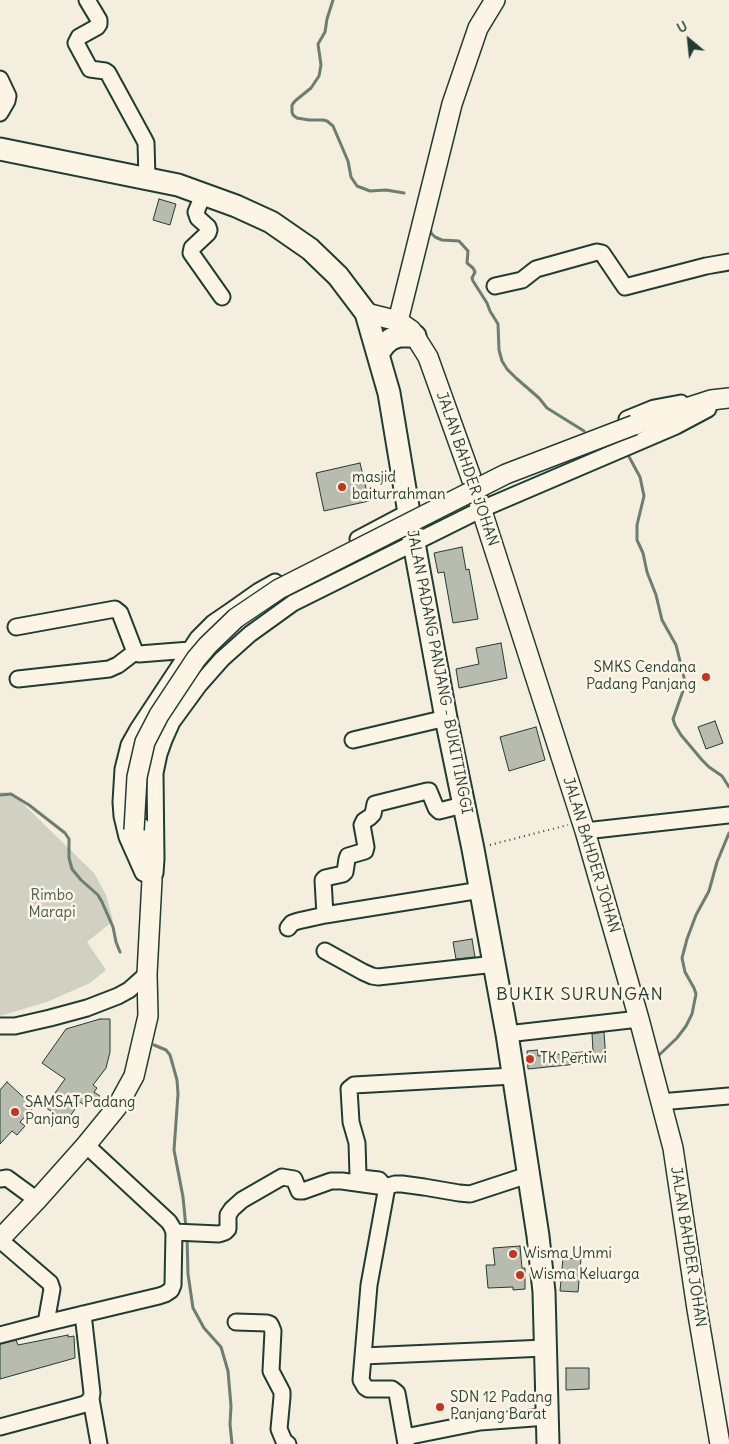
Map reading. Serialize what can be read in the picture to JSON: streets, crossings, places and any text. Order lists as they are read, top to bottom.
{
  "streets": {
    "highway": ["JALAN PADANG PANJANG - BUKITTINGGI"],
    "main road": ["JALAN BAHDER JOHAN"]
  },
  "crossings": [
    ["JALAN BAHDER JOHAN", "JALAN PADANG PANJANG - BUKITTINGGI"]
  ],
  "districts": ["BUKIK SURUNGAN"],
  "parks": ["Rimbo Marapi"],
  "places": [
    "masjid baiturrahman",
    "SMKS Cendana Padang Panjang",
    "TK Pertiwi",
    "SAMSAT Padang Panjang",
    "Wisma Ummi",
    "Wisma Keluarga",
    "SDN 12 Padang Panjang Barat"
  ],
  "north": "top left"
}
